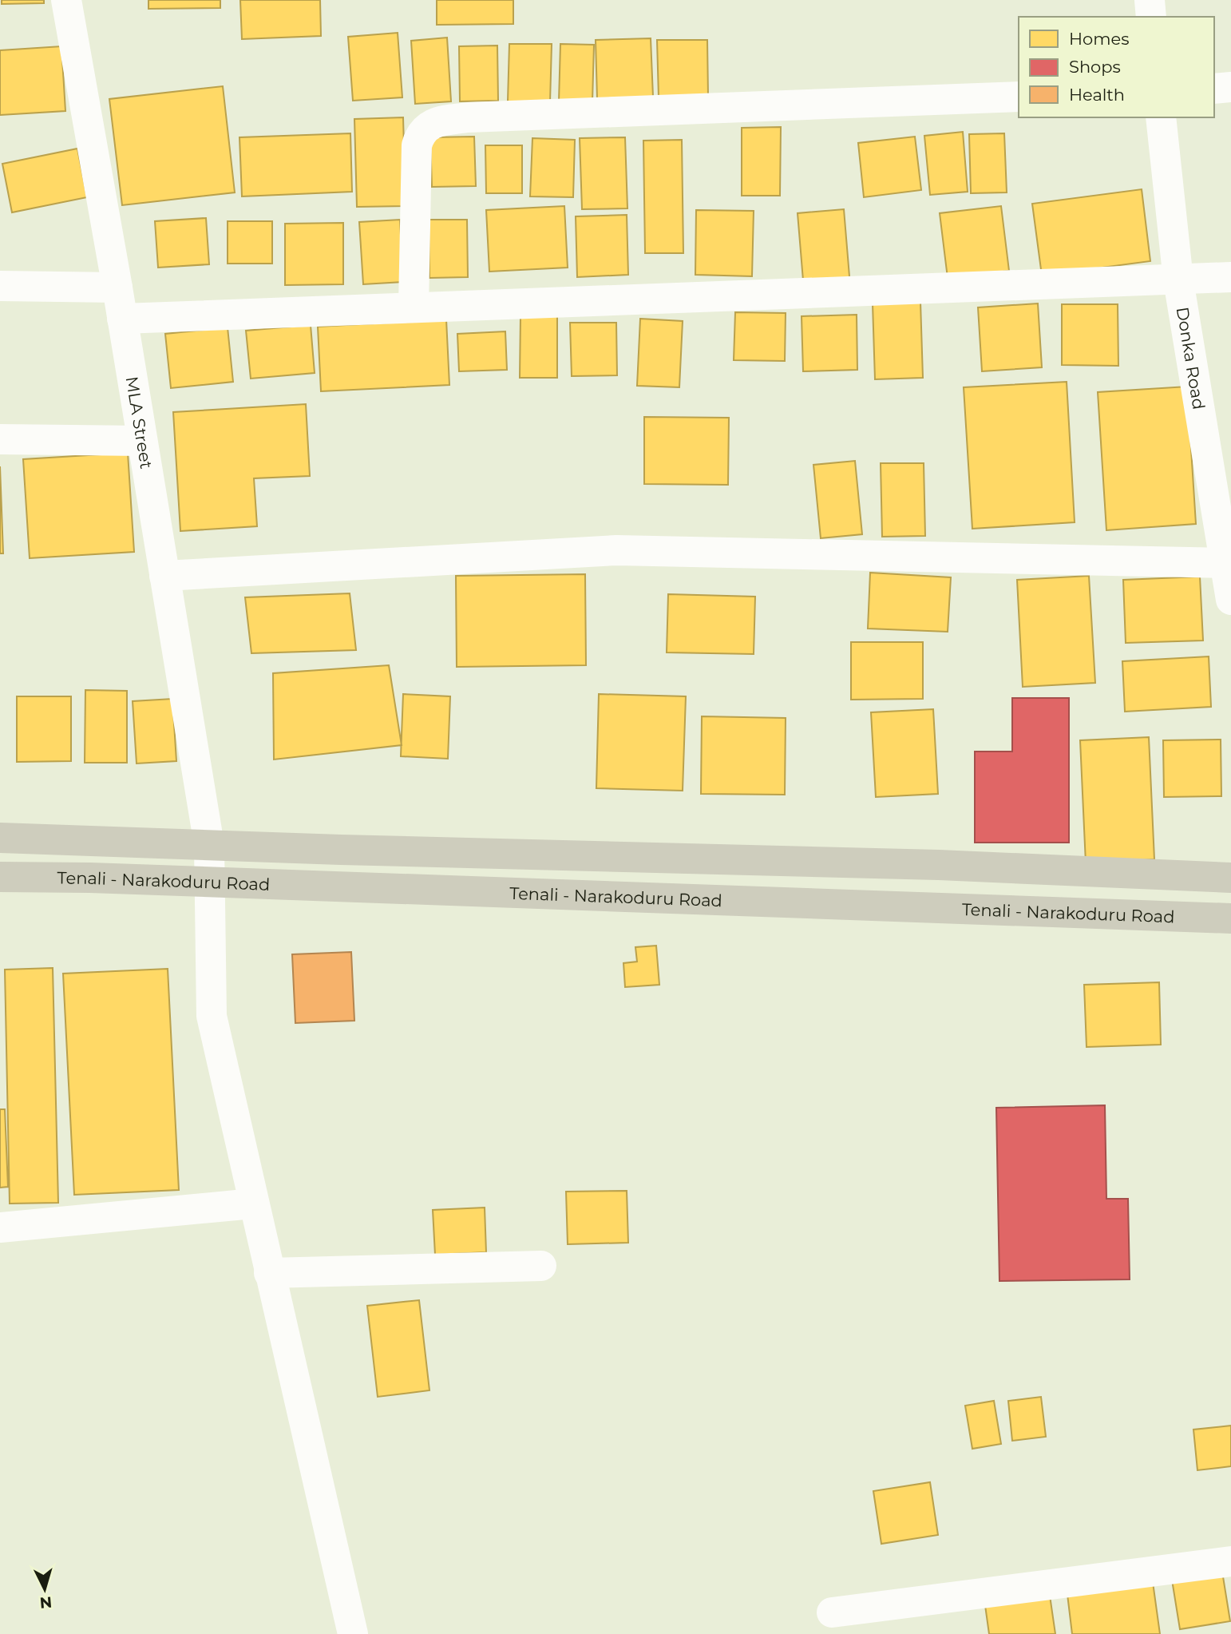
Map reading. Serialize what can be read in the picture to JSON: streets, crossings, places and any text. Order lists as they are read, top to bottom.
{
  "streets": {
    "main road": ["Tenali - Narakoduru Road"],
    "street": ["Donka Road", "MLA Street"]
  },
  "crossings": [
    ["MLA Street", "Tenali - Narakoduru Road"]
  ],
  "legend": ["Homes", "Shops", "Health"],
  "north": "bottom"
}
